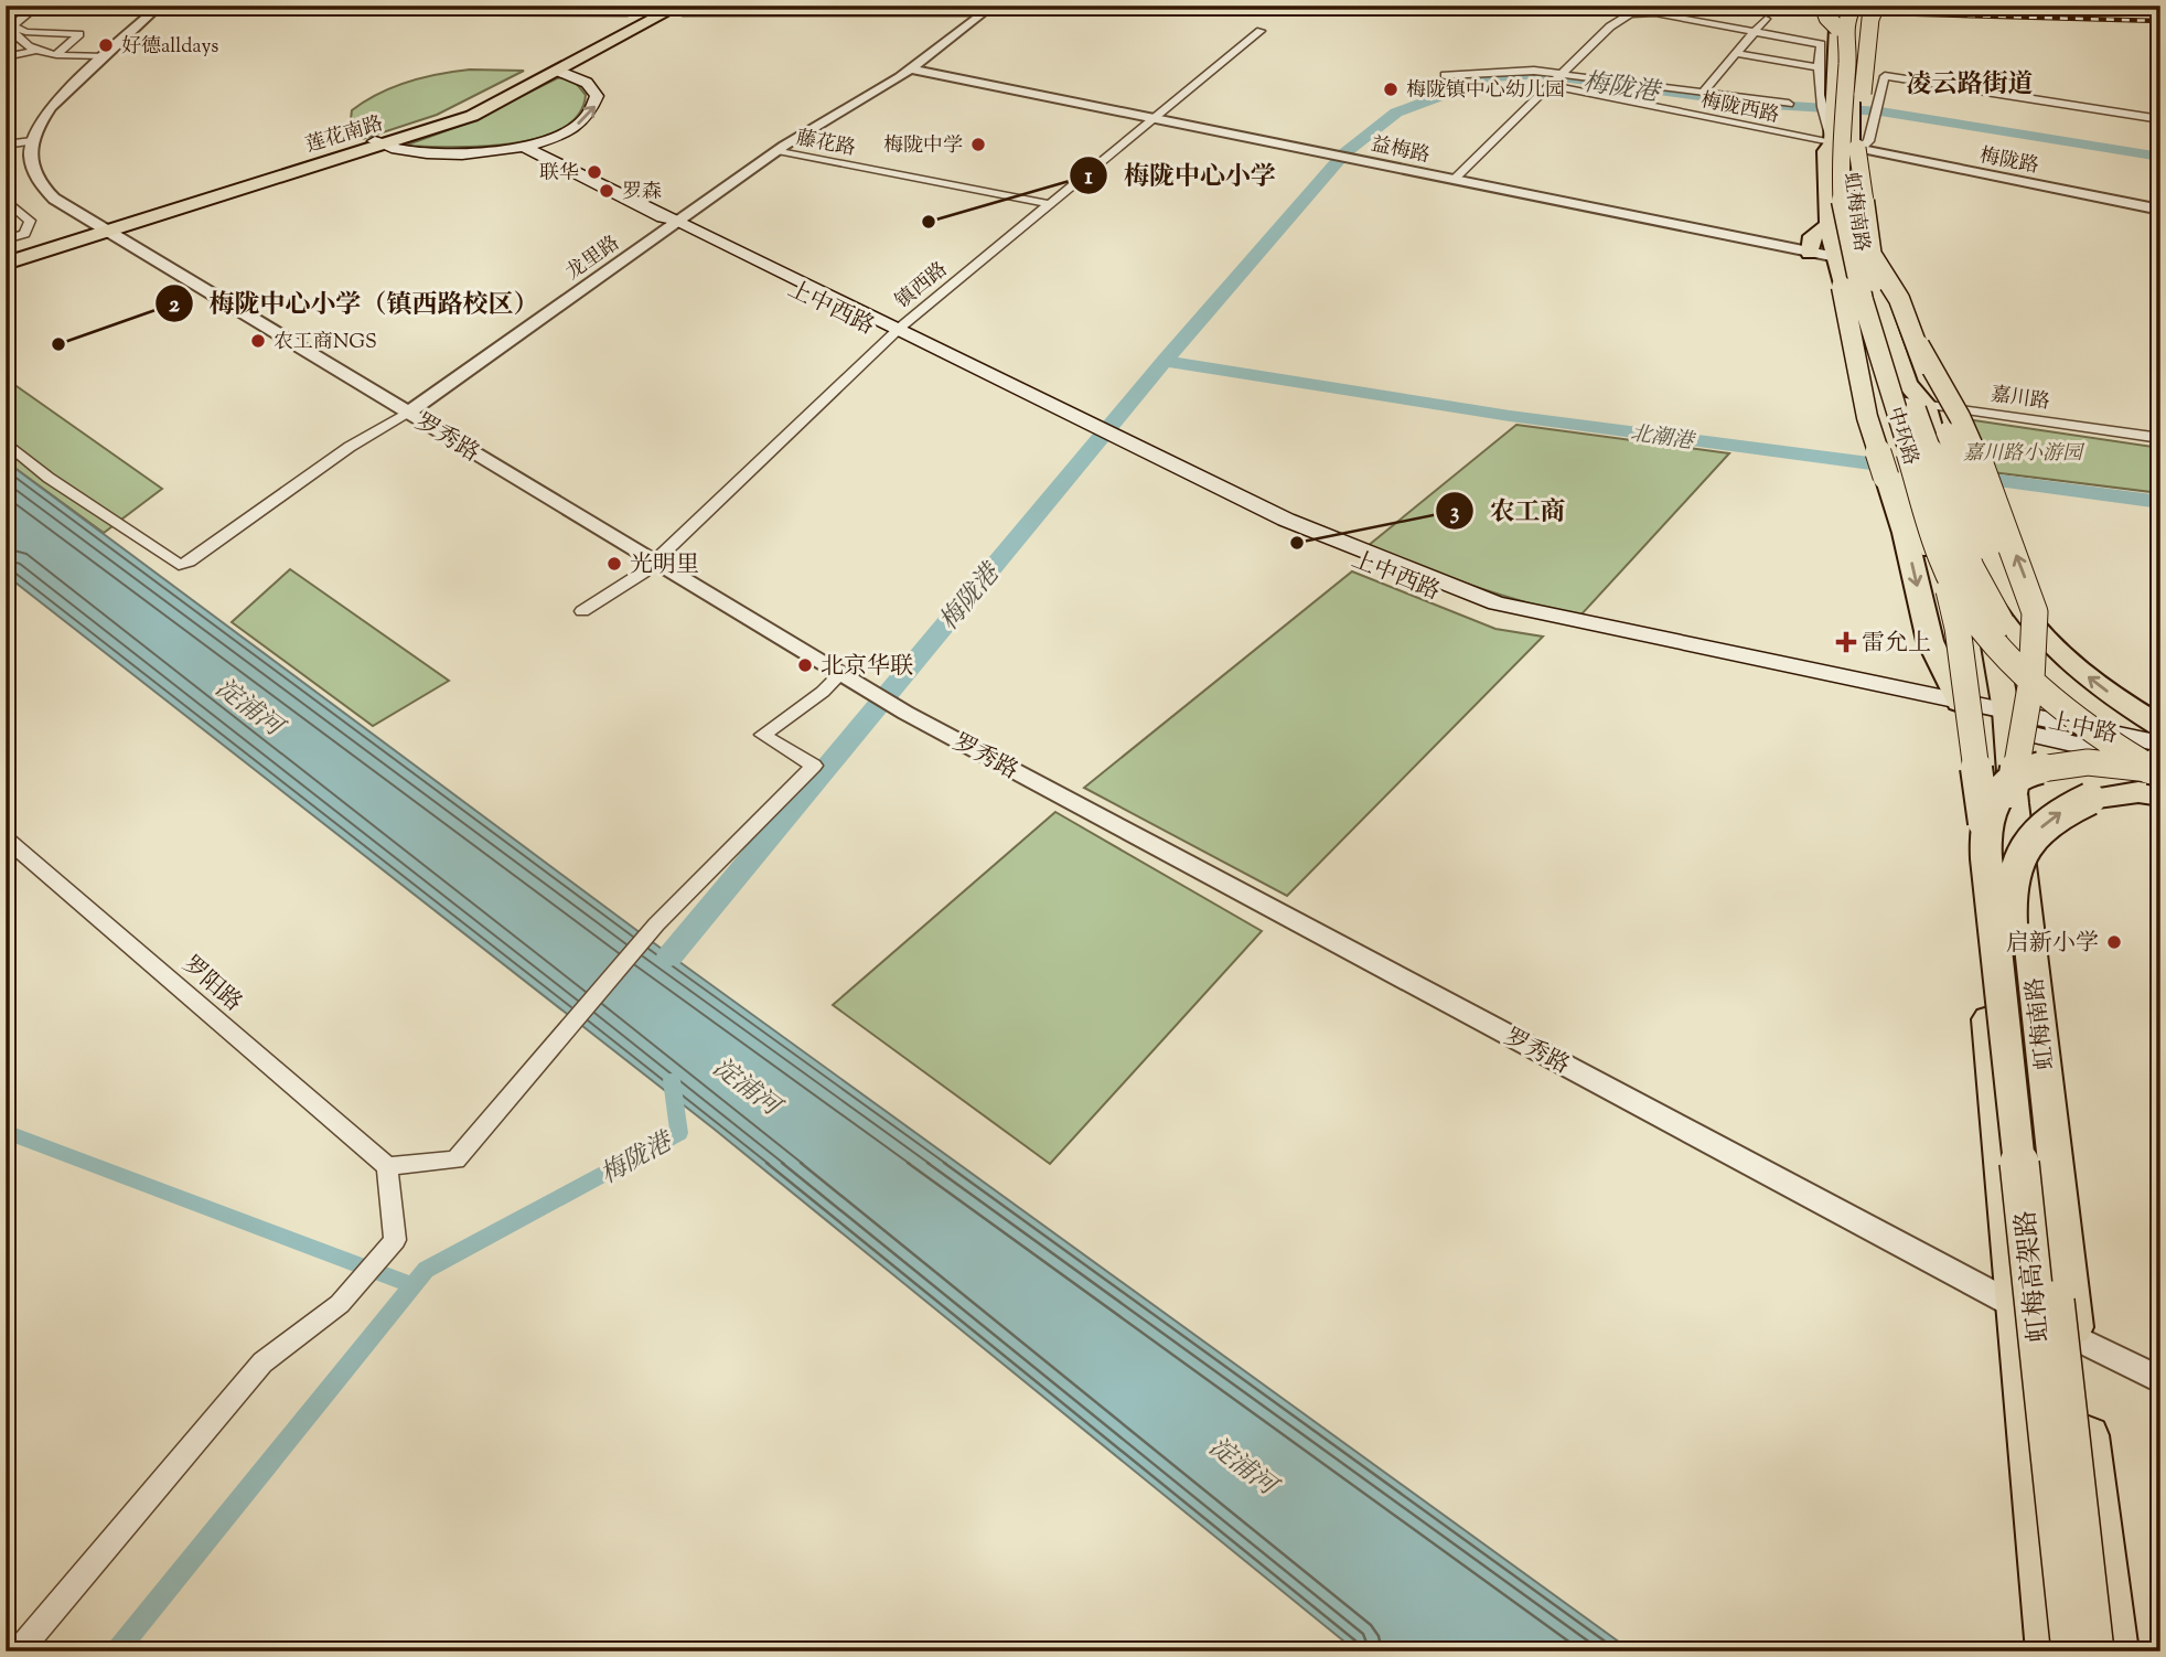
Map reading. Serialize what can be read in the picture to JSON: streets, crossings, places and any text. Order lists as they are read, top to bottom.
{
  "streets": {
    "main road": [
      "莲花南路",
      "虹梅南路",
      "上中西路",
      "中环路",
      "上中路",
      "虹梅高架路"
    ],
    "street": [
      "梅陇西路",
      "藤花路",
      "益梅路",
      "梅陇路",
      "龙里路",
      "镇西路",
      "嘉川路",
      "罗秀路",
      "罗阳路"
    ]
  },
  "crossings": [
    ["梅陇西路", "梅陇路"],
    ["梅陇西路", "虹梅南路"],
    ["莲花南路", "罗秀路"],
    ["藤花路", "龙里路"],
    ["藤花路", "镇西路"],
    ["益梅路", "虹梅南路"],
    ["益梅路", "龙里路"],
    ["益梅路", "镇西路"],
    ["益梅路", "中环路"],
    ["梅陇路", "虹梅南路"],
    ["虹梅南路", "上中西路"],
    ["虹梅南路", "中环路"],
    ["虹梅南路", "罗秀路"],
    ["虹梅南路", "上中路"],
    ["龙里路", "上中西路"],
    ["龙里路", "罗秀路"],
    ["镇西路", "上中西路"],
    ["镇西路", "罗秀路"],
    ["上中西路", "上中路"]
  ],
  "districts": ["凌云路街道"],
  "water": ["梅陇港", "北潮港", "淀浦河"],
  "parks": ["嘉川路小游园"],
  "places": {
    "other": [
      "好德alldays",
      "梅陇镇中心幼儿园",
      "梅陇中学",
      "联华",
      "罗森",
      "梅陇中心小学",
      "农工商NGS",
      "梅陇中心小学（镇西路校区）",
      "农工商",
      "光明里",
      "北京华联",
      "启新小学"
    ],
    "health": ["雷允上"]
  }
}
